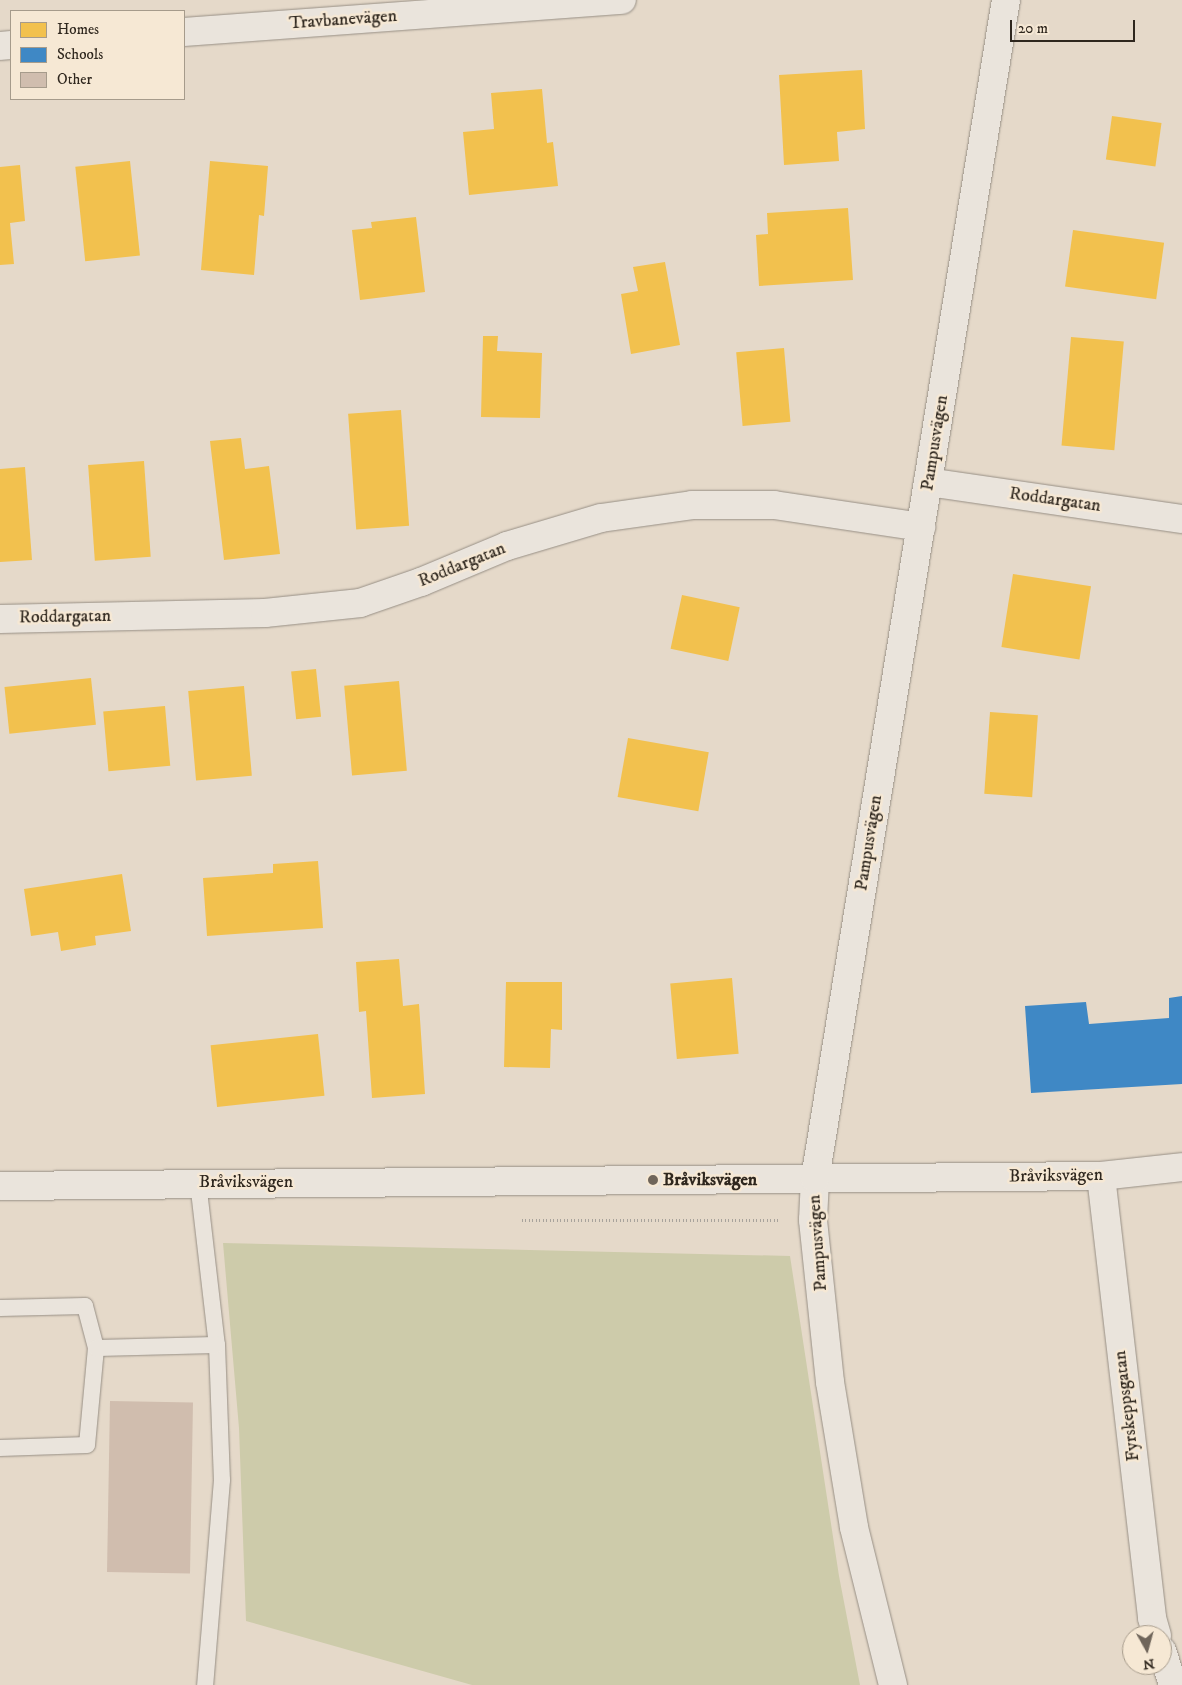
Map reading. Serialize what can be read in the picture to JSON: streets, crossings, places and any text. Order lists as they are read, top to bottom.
{
  "streets": {
    "street": [
      "Travbanevägen",
      "Pampusvägen",
      "Roddargatan",
      "Bråviksvägen",
      "Fyrskeppsgatan"
    ]
  },
  "crossings": [
    ["Pampusvägen", "Roddargatan"],
    ["Pampusvägen", "Bråviksvägen"],
    ["Bråviksvägen", "Fyrskeppsgatan"]
  ],
  "places": ["Bråviksvägen"],
  "legend": ["Homes", "Schools", "Other"],
  "scale_bar": "20 m",
  "north": "bottom"
}
